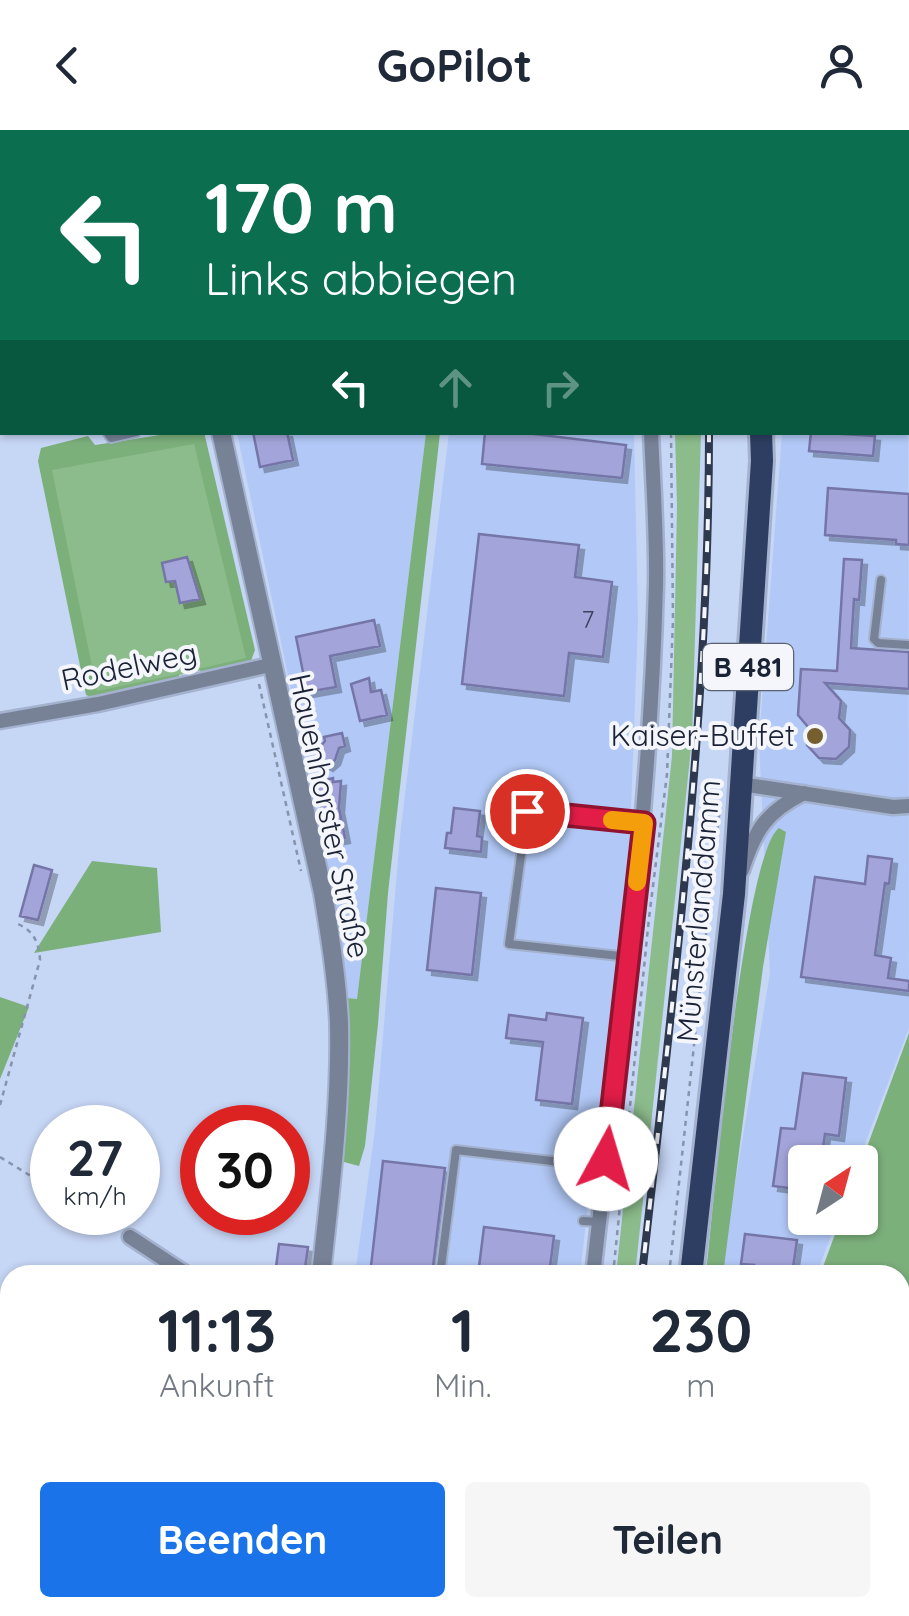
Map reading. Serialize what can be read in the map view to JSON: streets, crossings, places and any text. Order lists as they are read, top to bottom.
{
  "streets": {
    "main road": ["B 481", "Münsterlanddamm"],
    "street": ["Rodelweg", "Hauenhorster Straße"]
  },
  "crossings": [
    ["Rodelweg", "Hauenhorster Straße"]
  ],
  "places": ["Kaiser-Buffet"],
  "house_numbers": ["7"],
  "north": "top right",
  "page": {
    "header": "GoPilot",
    "turn": ["170 m", "Links abbiegen"],
    "speed": "27 km/h",
    "limit": "30",
    "eta": [
      "11:13",
      "Ankunft",
      "1",
      "Min.",
      "230",
      "m"
    ],
    "buttons": ["Beenden", "Teilen"]
  }
}
